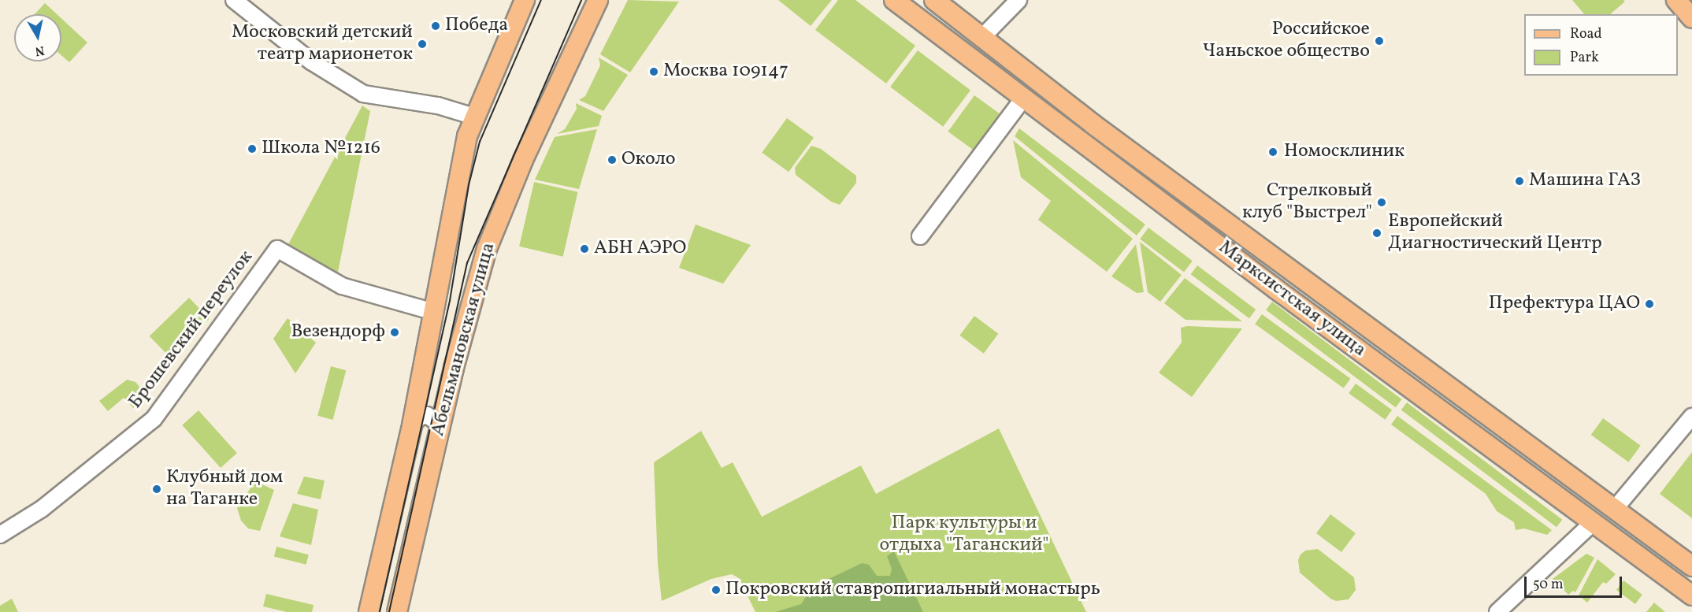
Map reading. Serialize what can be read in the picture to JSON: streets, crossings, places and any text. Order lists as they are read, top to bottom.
{
  "streets": {
    "main road": ["Марксистская улица", "Абельмановская улица"],
    "street": ["Брошевский переулок"]
  },
  "crossings": [
    ["Брошевский переулок", "Абельмановская улица"]
  ],
  "parks": ["Парк культуры и отдыха \"Таганский\""],
  "places": [
    "Победа",
    "Российское Чаньское общество",
    "Московский детский театр марионеток",
    "Москва 109147",
    "Школа №1216",
    "Номосклиник",
    "Около",
    "Машина ГАЗ",
    "Стрелковый клуб \"Выстрел\"",
    "Европейский Диагностический Центр",
    "АБН АЭРО",
    "Префектура ЦАО",
    "Везендорф",
    "Клубный дом на Таганке",
    "Покровский ставропигиальный монастырь"
  ],
  "legend": ["Road", "Park"],
  "scale_bar": "50 m",
  "north": "bottom"
}
